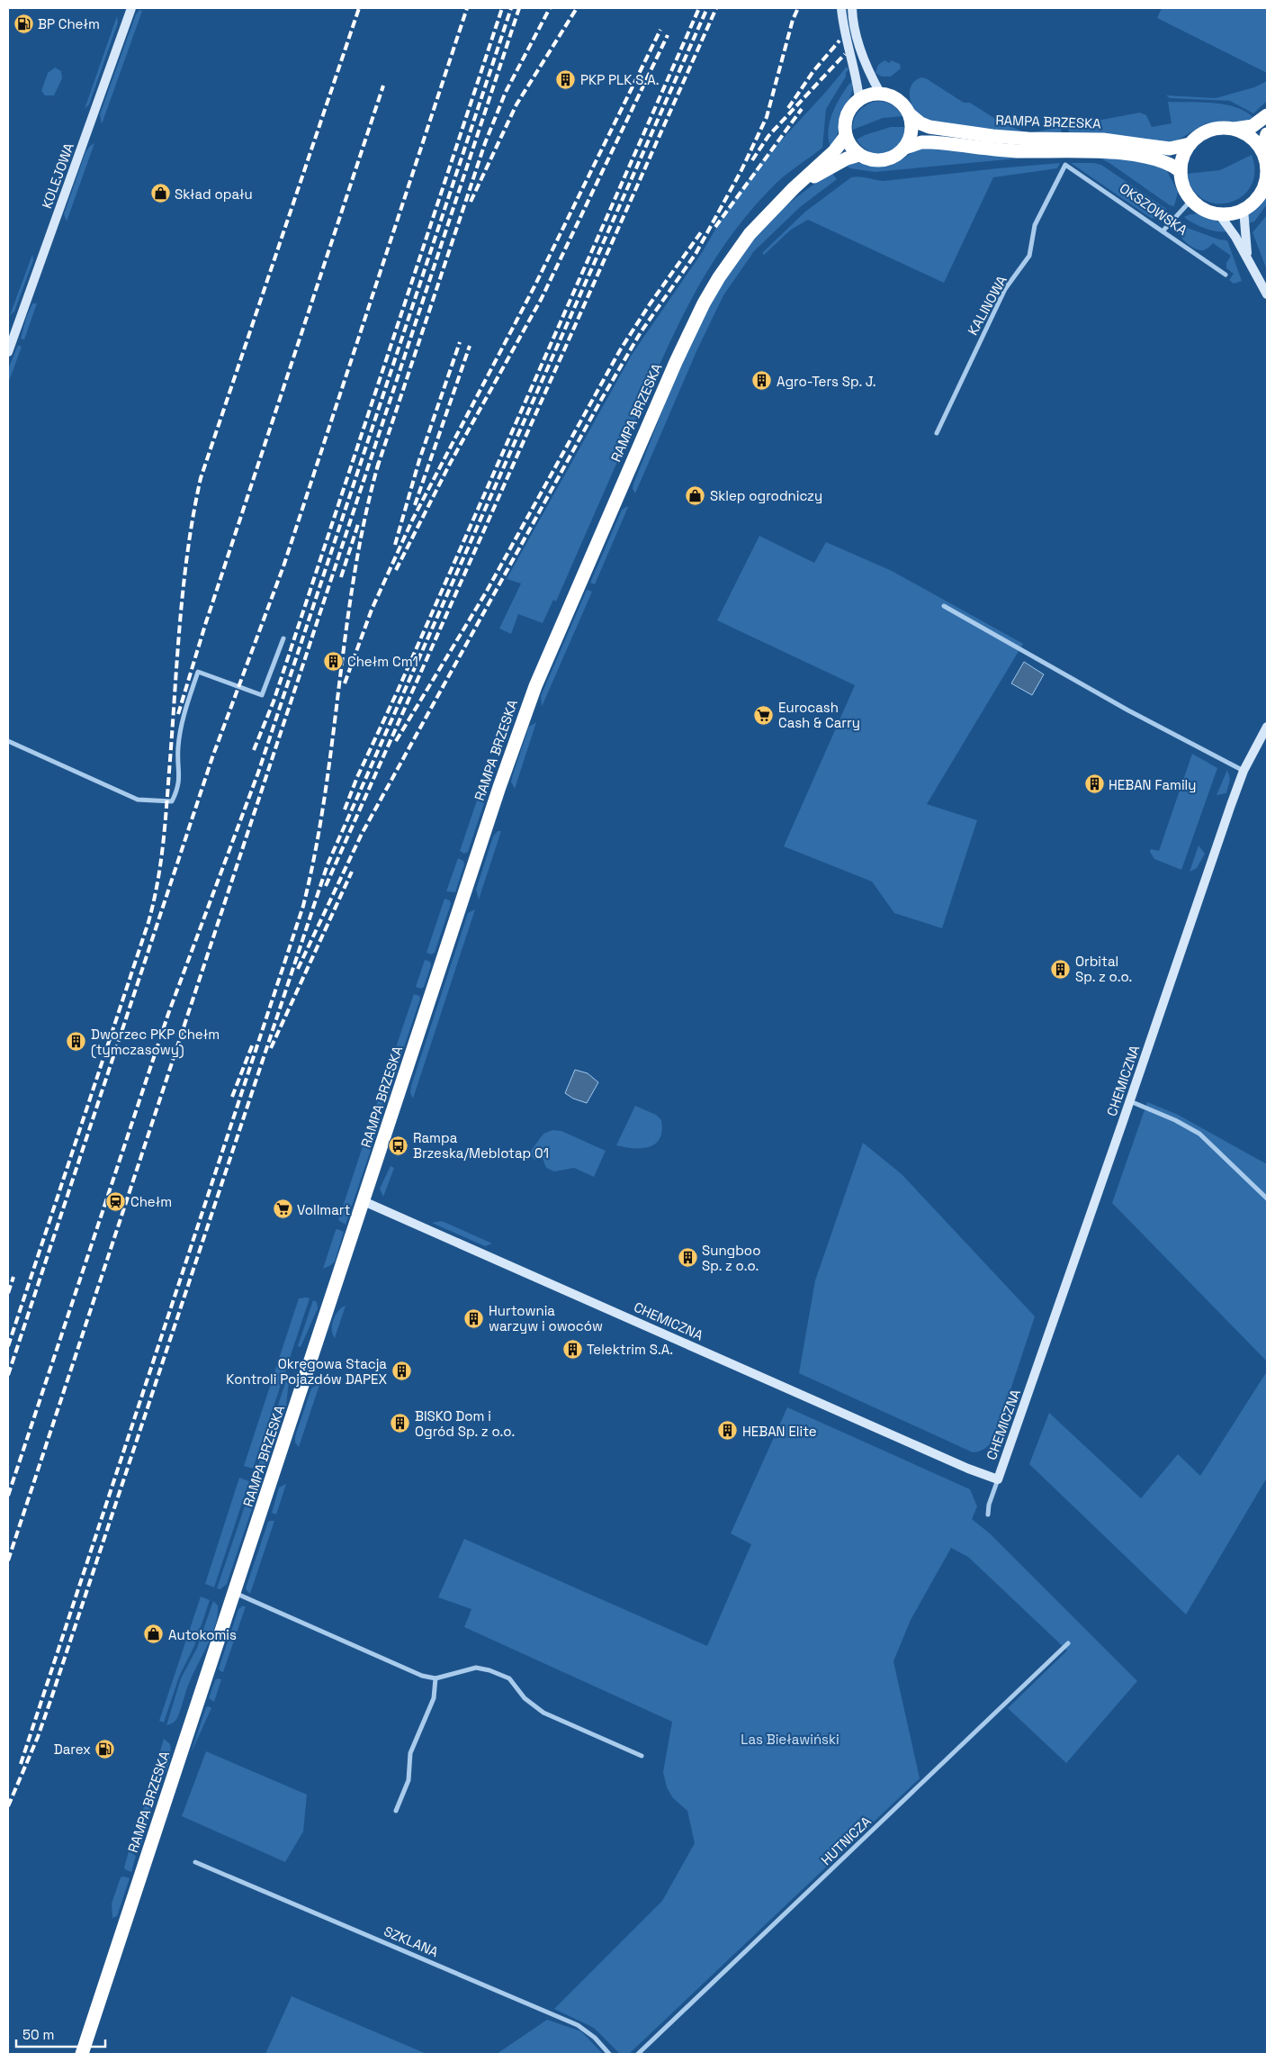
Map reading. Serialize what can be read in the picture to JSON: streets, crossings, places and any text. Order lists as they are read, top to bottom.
{
  "streets": {
    "highway": ["RAMPA BRZESKA"],
    "street": [
      "KOLEJOWA",
      "OKSZOWSKA",
      "KALINOWA",
      "CHEMICZNA",
      "HUTNICZA",
      "SZKLANA"
    ]
  },
  "crossings": [
    ["RAMPA BRZESKA", "CHEMICZNA"],
    ["OKSZOWSKA", "KALINOWA"]
  ],
  "parks": ["Las Bieławiński"],
  "places": {
    "fuel station": ["BP Chełm", "Darex"],
    "building": [
      "PKP PLK S.A.",
      "Agro-Ters Sp. J.",
      "Chełm Cm1",
      "HEBAN Family",
      "Orbital Sp. z o.o.",
      "Dworzec PKP Chełm (tymczasowy)",
      "Sungboo Sp. z o.o.",
      "Hurtownia warzyw i owoców",
      "Telektrim S.A.",
      "Okręgowa Stacja Kontroli Pojazdów DAPEX",
      "BISKO Dom i Ogród Sp. z o.o.",
      "HEBAN Elite"
    ],
    "shop": ["Skład opału", "Sklep ogrodniczy", "Autokomis"],
    "supermarket": ["Eurocash Cash & Carry", "Vollmart"],
    "bus stop": ["Rampa Brzeska/Meblotap 01"],
    "station": ["Chełm"]
  },
  "scale_bar": "50 m"
}
